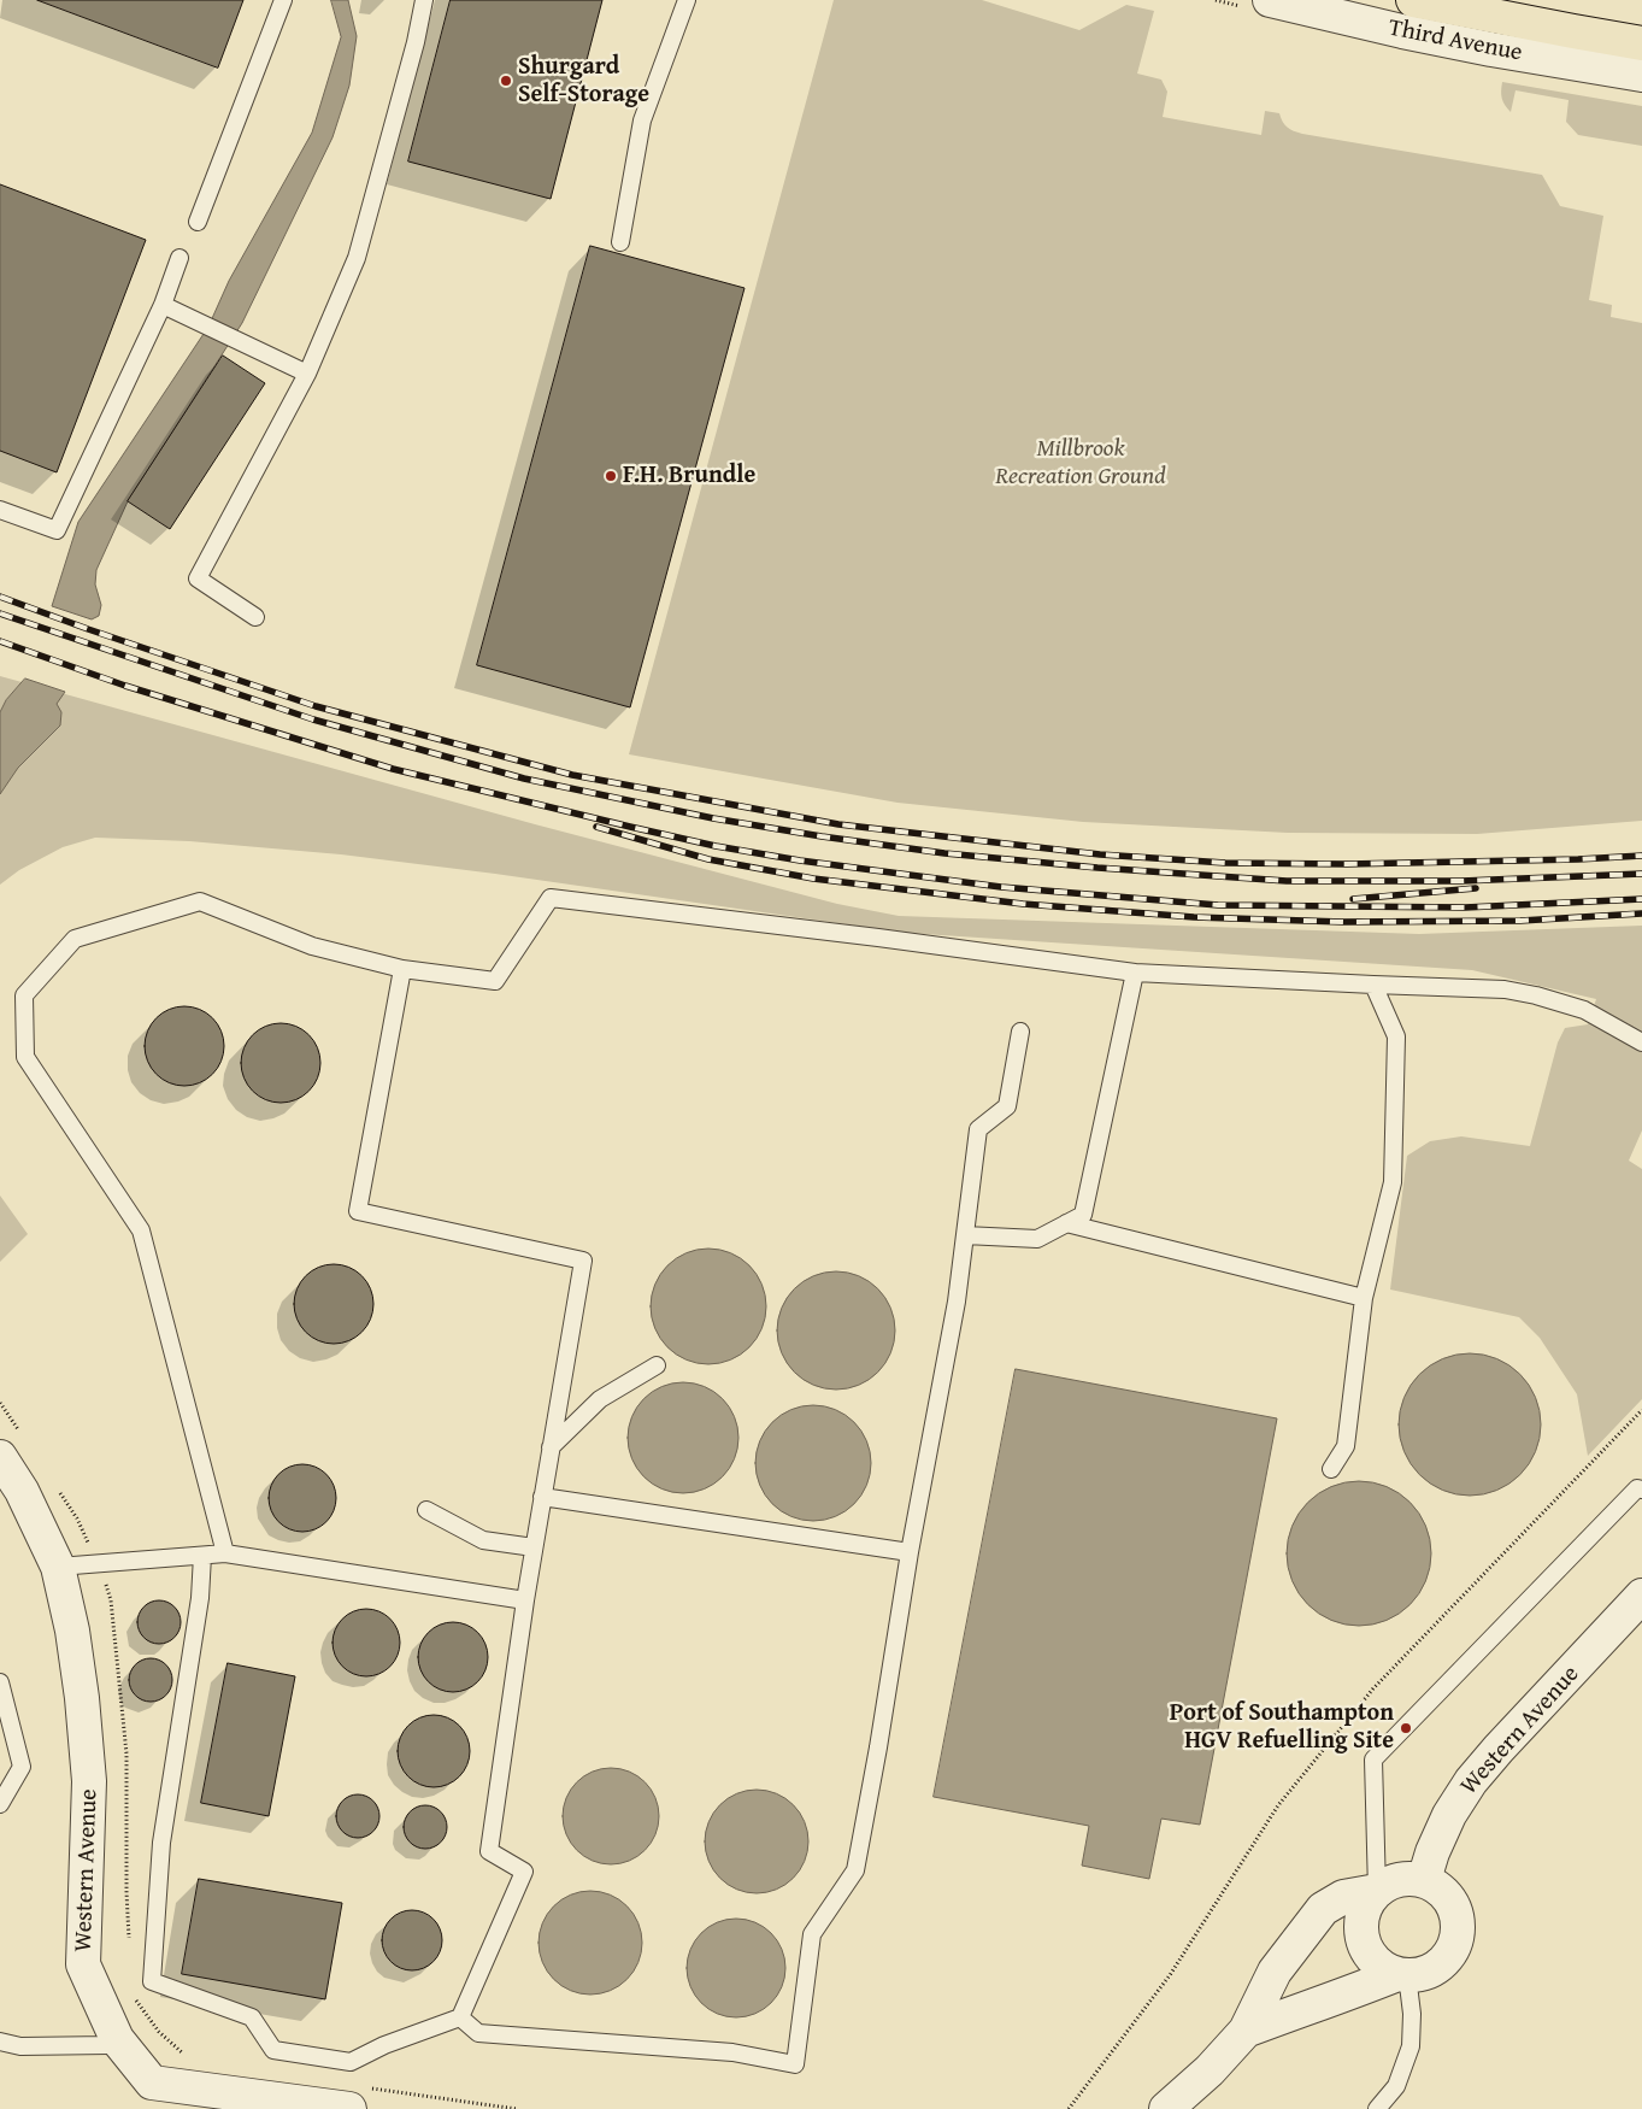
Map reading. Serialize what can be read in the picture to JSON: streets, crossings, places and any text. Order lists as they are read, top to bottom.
{
  "streets": {
    "street": ["Third Avenue", "Western Avenue"]
  },
  "parks": ["Millbrook Recreation Ground"],
  "places": ["Shurgard Self-Storage", "F.H. Brundle", "Port of Southampton HGV Refuelling Site"]
}
